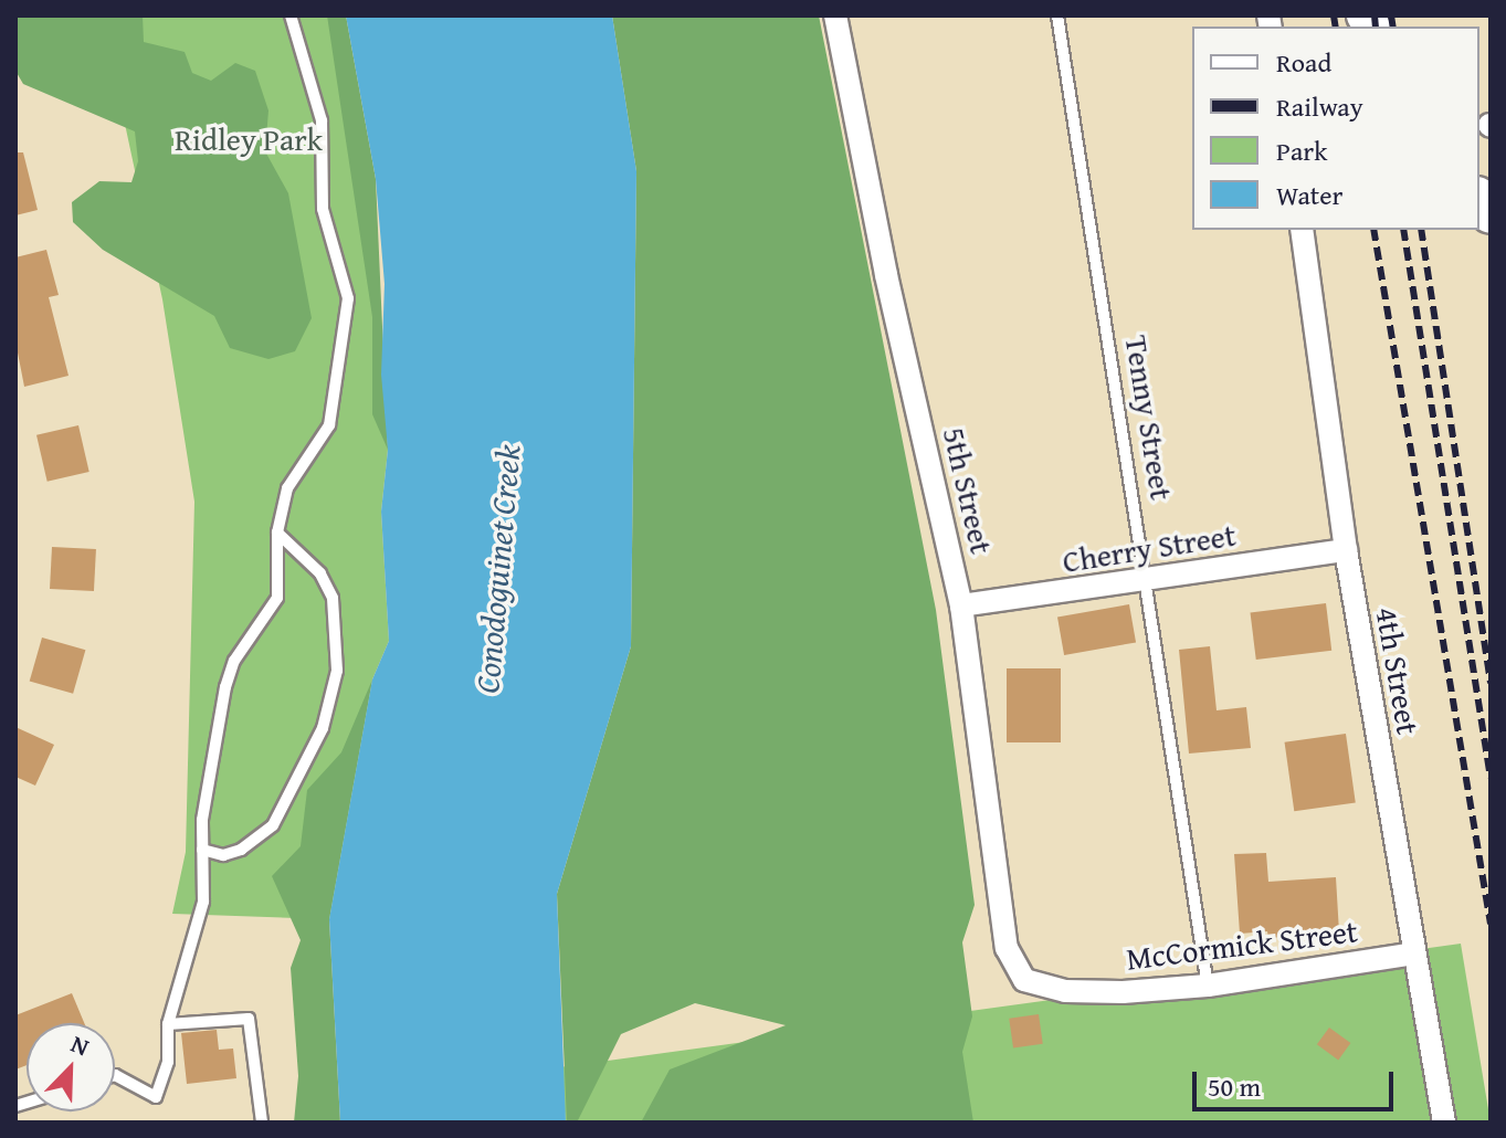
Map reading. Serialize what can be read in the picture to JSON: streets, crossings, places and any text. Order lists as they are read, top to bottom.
{
  "streets": {
    "street": [
      "5th Street",
      "Cherry Street",
      "4th Street",
      "McCormick Street"
    ],
    "lane": ["Tenny Street"]
  },
  "crossings": [
    ["Tenny Street", "Cherry Street"],
    ["Tenny Street", "McCormick Street"],
    ["5th Street", "Cherry Street"],
    ["5th Street", "McCormick Street"],
    ["Cherry Street", "4th Street"],
    ["4th Street", "McCormick Street"]
  ],
  "water": ["Conodoguinet Creek"],
  "parks": ["Ridley Park"],
  "legend": [
    "Road",
    "Railway",
    "Park",
    "Water"
  ],
  "scale_bar": "50 m",
  "north": "top right"
}
